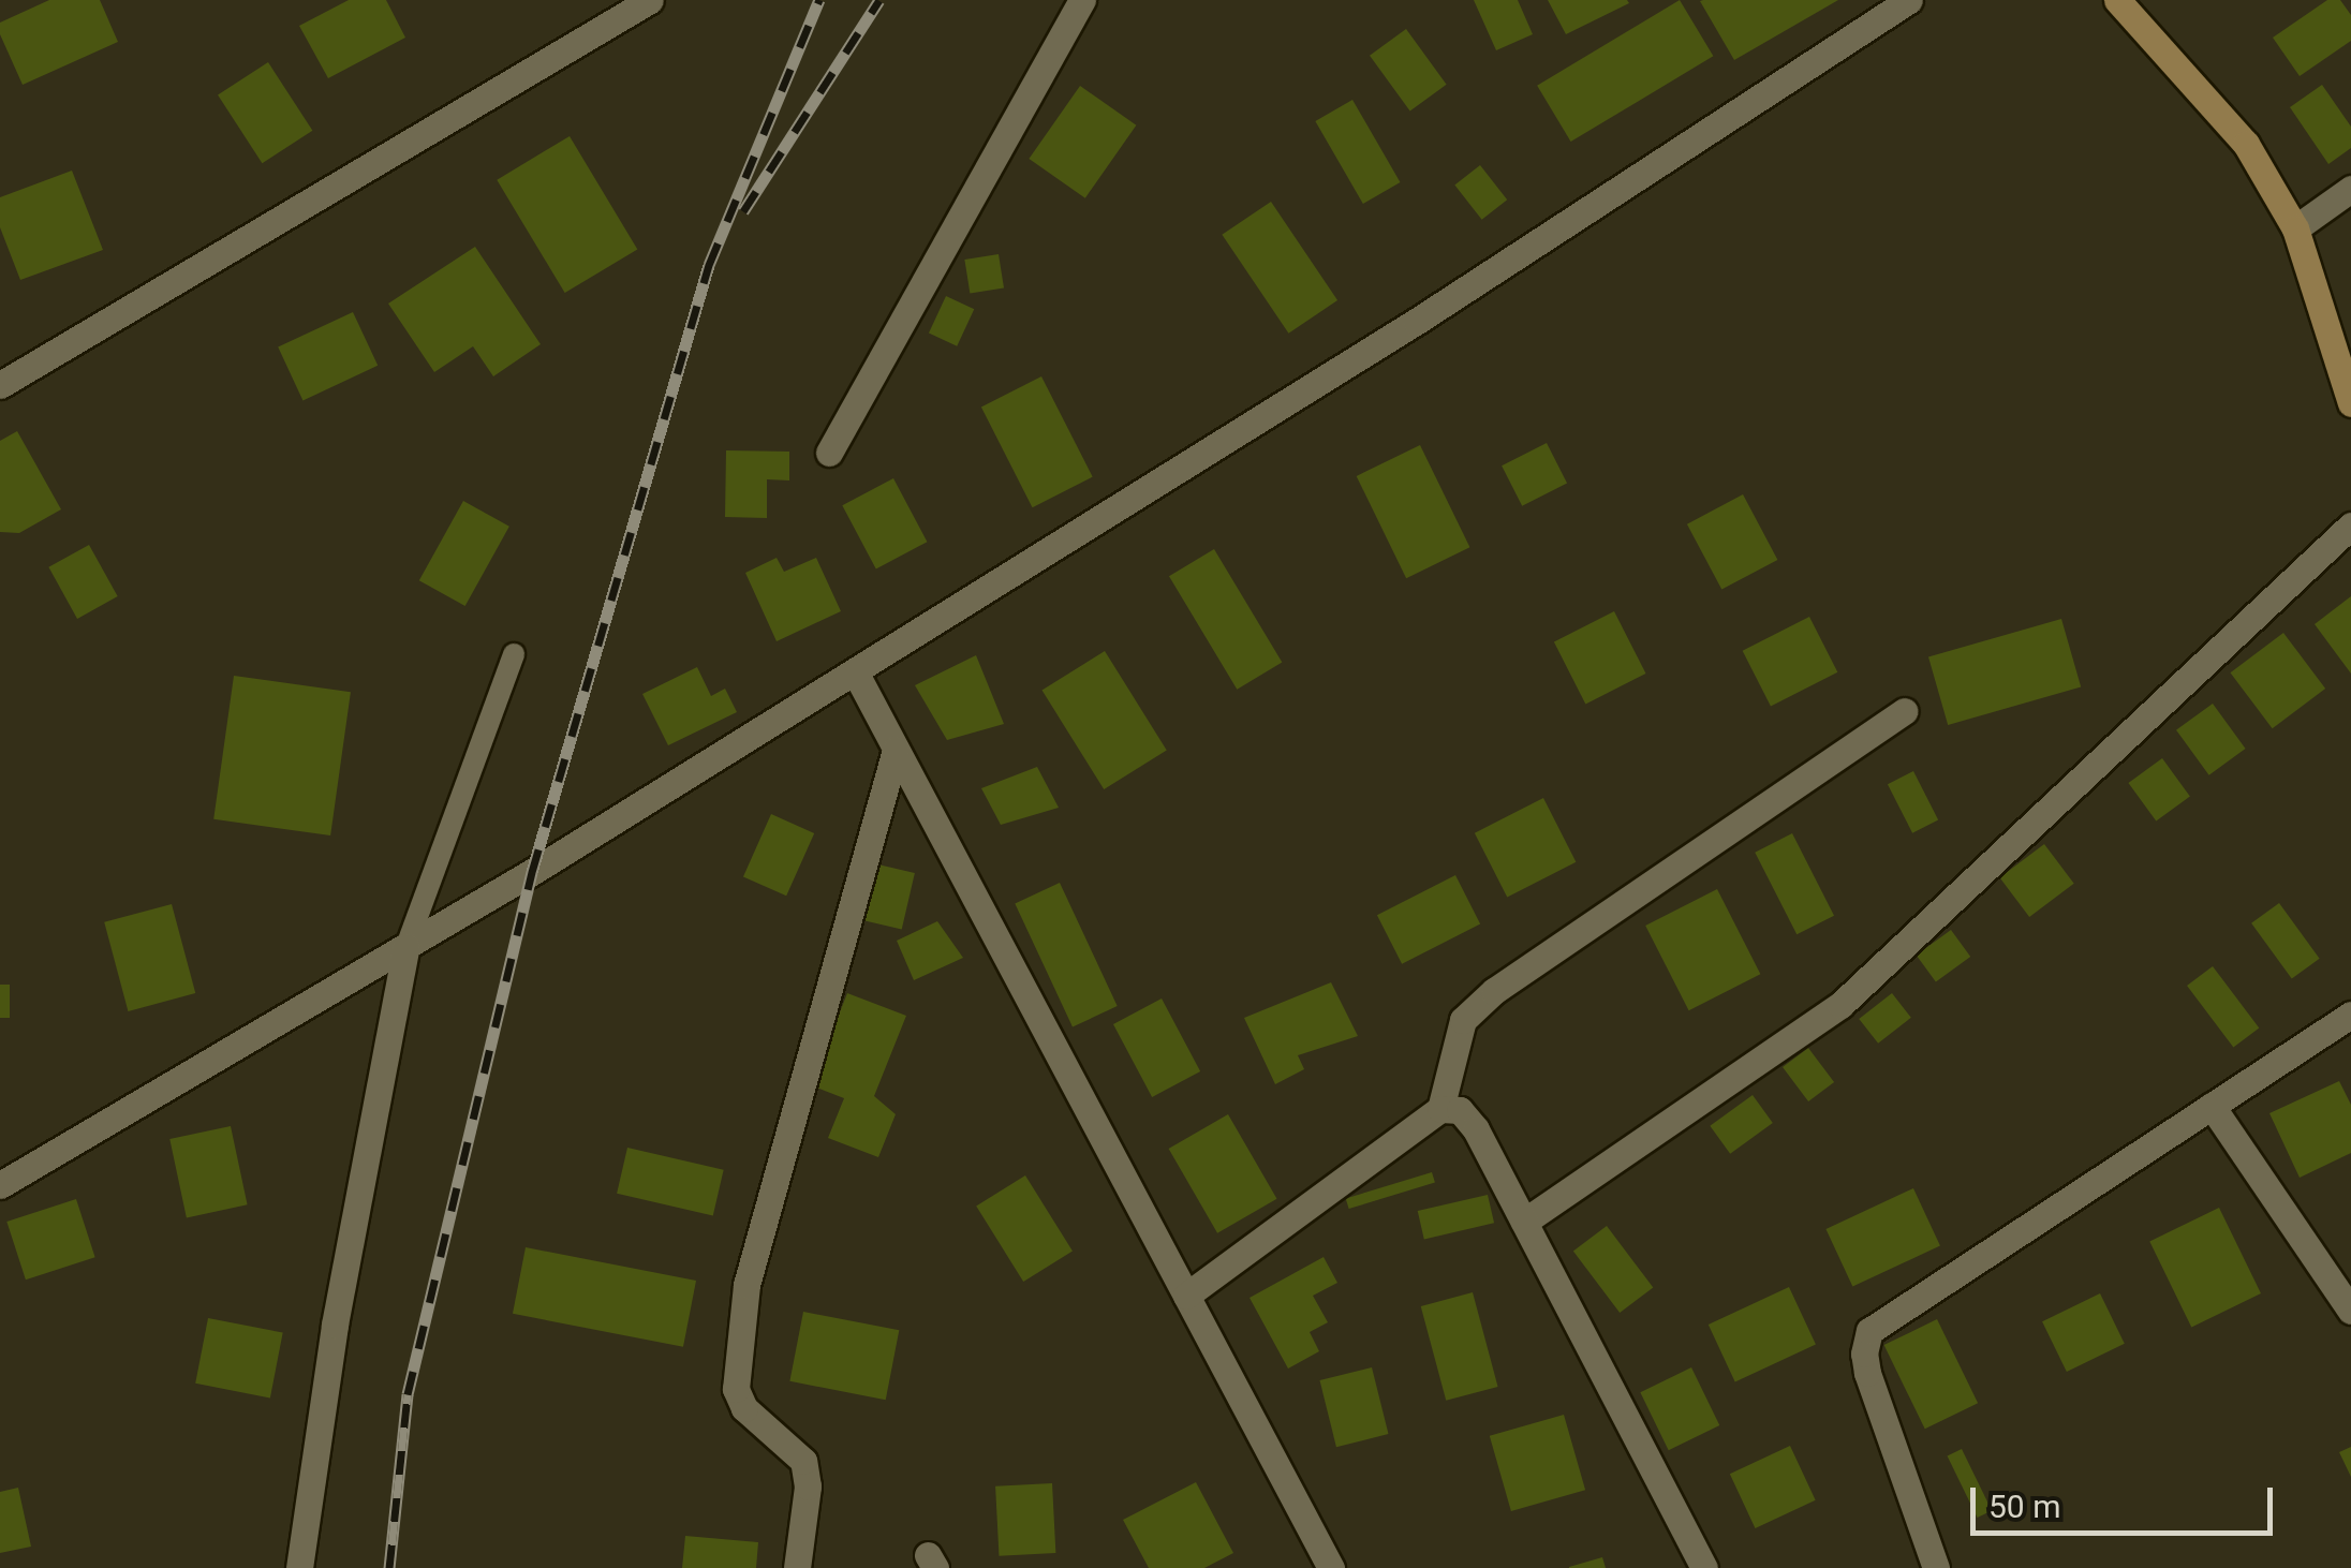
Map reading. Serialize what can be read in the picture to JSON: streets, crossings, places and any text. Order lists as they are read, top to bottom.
{
  "scale_bar": "50 m"
}
